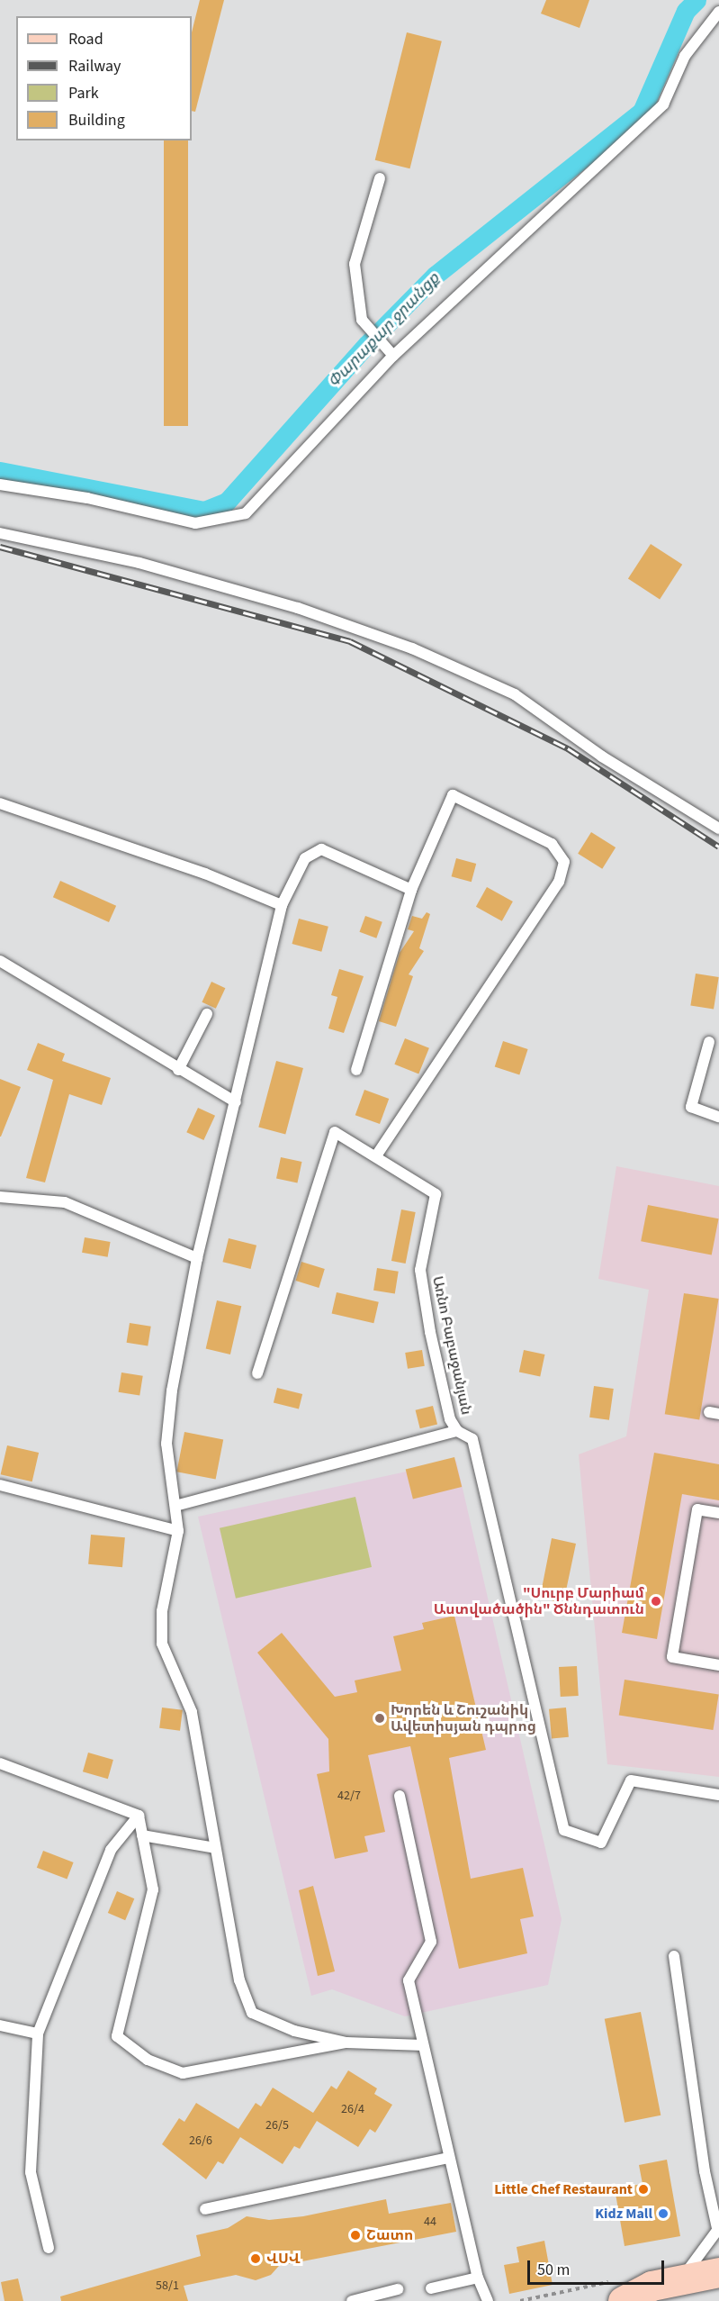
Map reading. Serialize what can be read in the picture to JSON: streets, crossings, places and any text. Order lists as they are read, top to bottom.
{
  "streets": {
    "lane": ["Առնո Բաբաջանյան"]
  },
  "water": ["Փարաքար ջրանցք"],
  "places": [
    "\"Սուրբ Մարիամ Աստվածածին\" Ծննդատուն",
    "Խորեն և Շուշանիկ Ավետիսյան դպրոց",
    "Little Chef Restaurant",
    "Kidz Mall",
    "Շատո",
    "ՎՍՎ"
  ],
  "house_numbers": [
    "42/7",
    "26/4",
    "26/5",
    "26/6",
    "44",
    "58/1"
  ],
  "legend": [
    "Road",
    "Railway",
    "Park",
    "Building"
  ],
  "scale_bar": "50 m"
}
